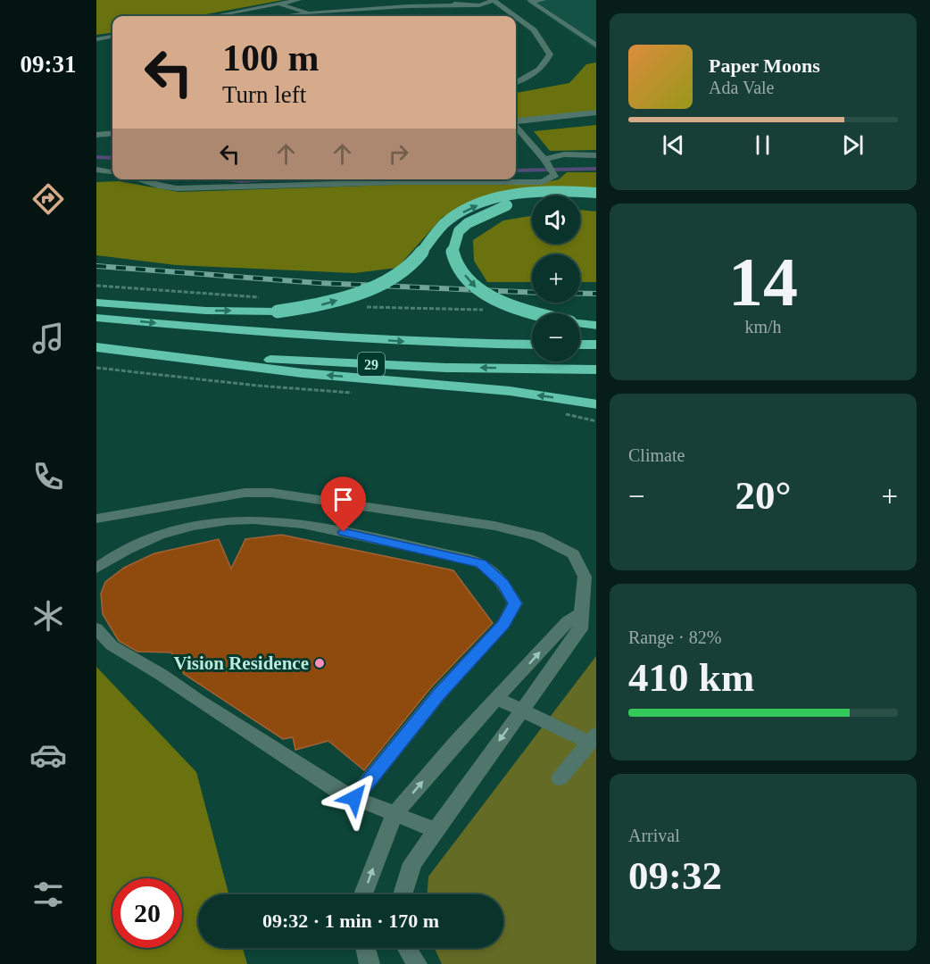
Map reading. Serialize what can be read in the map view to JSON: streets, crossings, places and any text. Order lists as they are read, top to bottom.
{
  "streets": {
    "highway": ["29"]
  },
  "places": ["Vision Residence"],
  "page": {
    "tabs": "09:31",
    "turn": ["100 m", "Turn left"],
    "song": ["Paper Moons", "Ada Vale"],
    "map_buttons": ["+", "−"],
    "tile": [
      ["14", "km/h"],
      "Climate",
      ["Range · 82%", "410 km"],
      ["Arrival", "09:32"]
    ],
    "heat": ["−", "20°", "+"],
    "limit": "20",
    "trip": "09:32 · 1 min · 170 m"
  }
}
